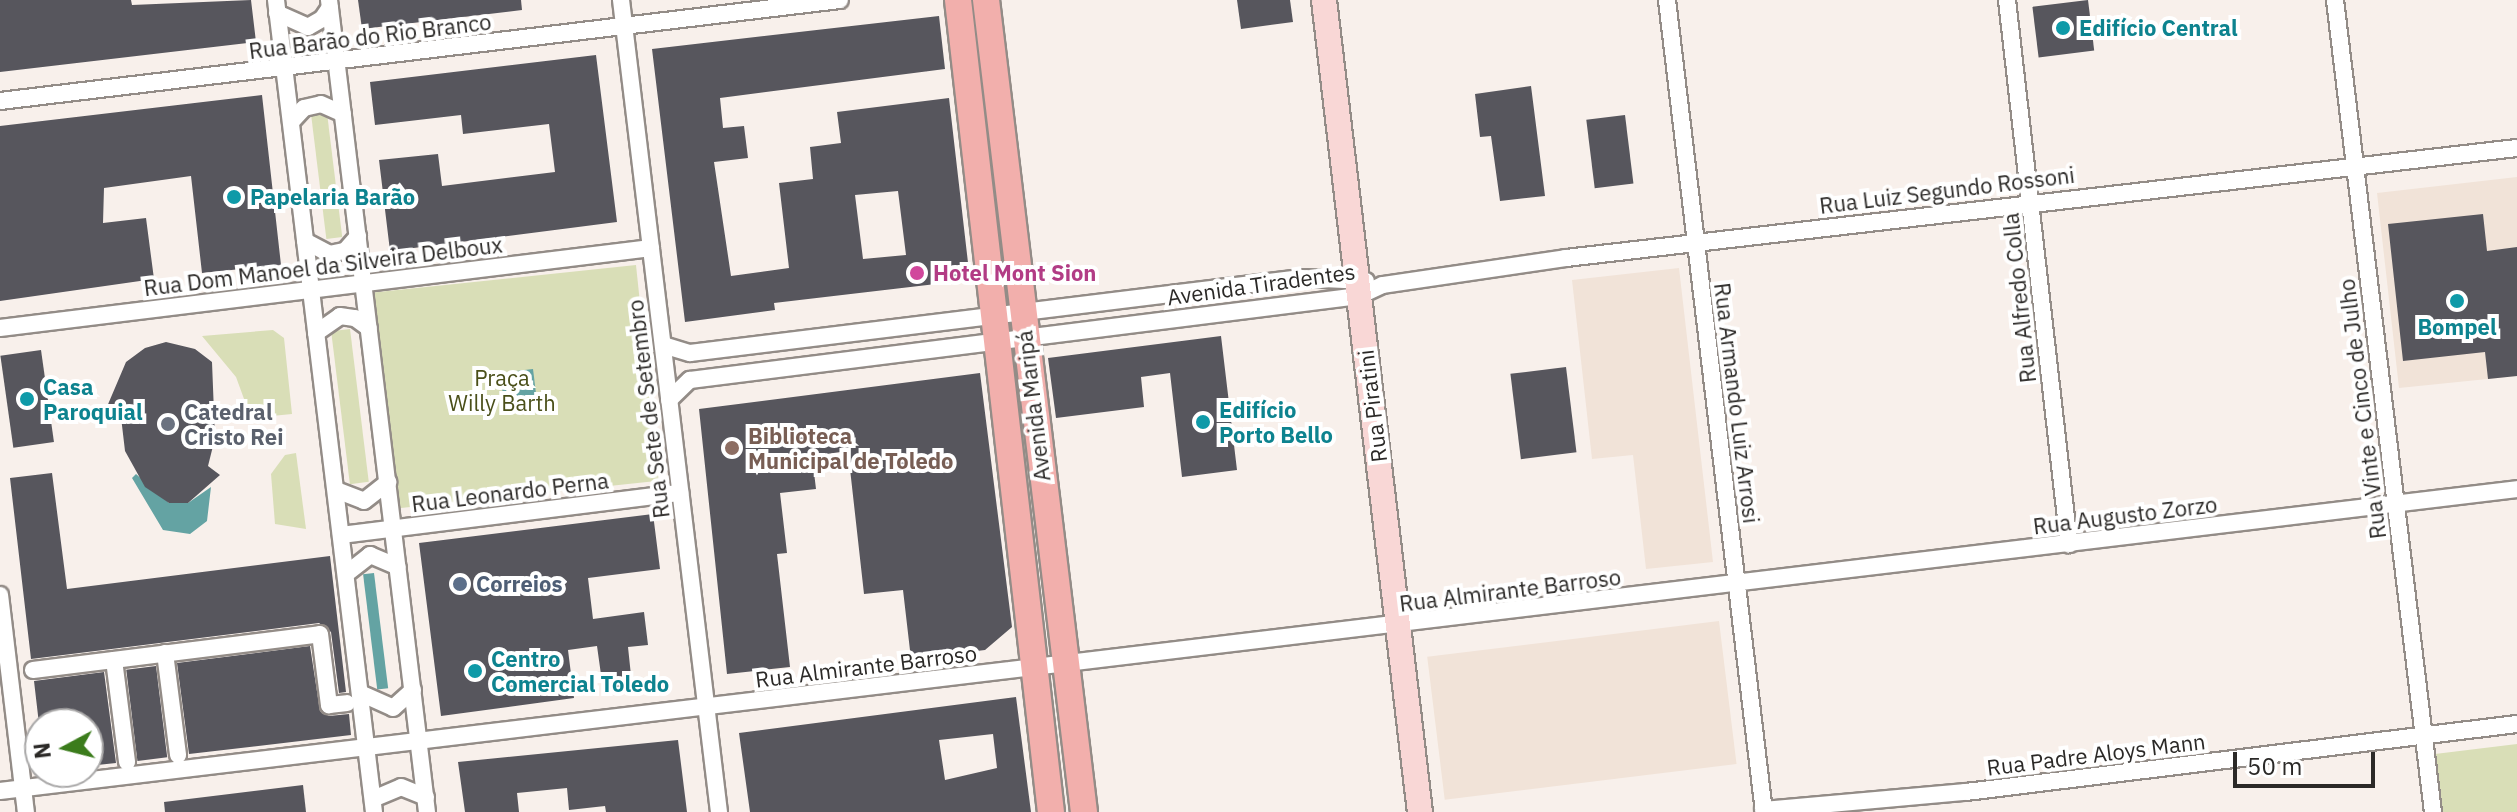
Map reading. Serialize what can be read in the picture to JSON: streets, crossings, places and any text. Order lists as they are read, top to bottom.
{
  "streets": {
    "main road": ["Avenida Maripá"],
    "street": [
      "Rua Barão do Rio Branco",
      "Rua Luiz Segundo Rossoni",
      "Rua Dom Manoel da Silveira Delboux",
      "Avenida Tiradentes",
      "Rua Alfredo Colla",
      "Rua Armando Luiz Arrosi",
      "Rua Piratini",
      "Rua Sete de Setembro",
      "Rua Vinte e Cinco de Julho",
      "Rua Leonardo Perna",
      "Rua Augusto Zorzo",
      "Rua Almirante Barroso",
      "Rua Padre Aloys Mann"
    ]
  },
  "crossings": [
    ["Rua Barão do Rio Branco", "Rua Sete de Setembro"],
    ["Rua Luiz Segundo Rossoni", "Avenida Tiradentes"],
    ["Rua Luiz Segundo Rossoni", "Rua Alfredo Colla"],
    ["Rua Luiz Segundo Rossoni", "Rua Armando Luiz Arrosi"],
    ["Rua Luiz Segundo Rossoni", "Rua Vinte e Cinco de Julho"],
    ["Rua Dom Manoel da Silveira Delboux", "Rua Sete de Setembro"],
    ["Avenida Tiradentes", "Avenida Maripá"],
    ["Avenida Tiradentes", "Rua Piratini"],
    ["Avenida Tiradentes", "Rua Sete de Setembro"],
    ["Rua Alfredo Colla", "Rua Augusto Zorzo"],
    ["Rua Armando Luiz Arrosi", "Rua Augusto Zorzo"],
    ["Rua Armando Luiz Arrosi", "Rua Almirante Barroso"],
    ["Rua Armando Luiz Arrosi", "Rua Padre Aloys Mann"],
    ["Avenida Maripá", "Rua Almirante Barroso"],
    ["Rua Piratini", "Rua Almirante Barroso"],
    ["Rua Sete de Setembro", "Rua Leonardo Perna"],
    ["Rua Sete de Setembro", "Rua Almirante Barroso"],
    ["Rua Vinte e Cinco de Julho", "Rua Augusto Zorzo"],
    ["Rua Vinte e Cinco de Julho", "Rua Padre Aloys Mann"],
    ["Rua Augusto Zorzo", "Rua Almirante Barroso"]
  ],
  "parks": ["Praça Willy Barth"],
  "places": [
    "Edifício Central",
    "Papelaria Barão",
    "Hotel Mont Sion",
    "Bompel",
    "Casa Paroquial",
    "Edifício Porto Bello",
    "Catedral Cristo Rei",
    "Biblioteca Municipal de Toledo",
    "Correios",
    "Centro Comercial Toledo"
  ],
  "scale_bar": "50 m",
  "north": "left"
}
